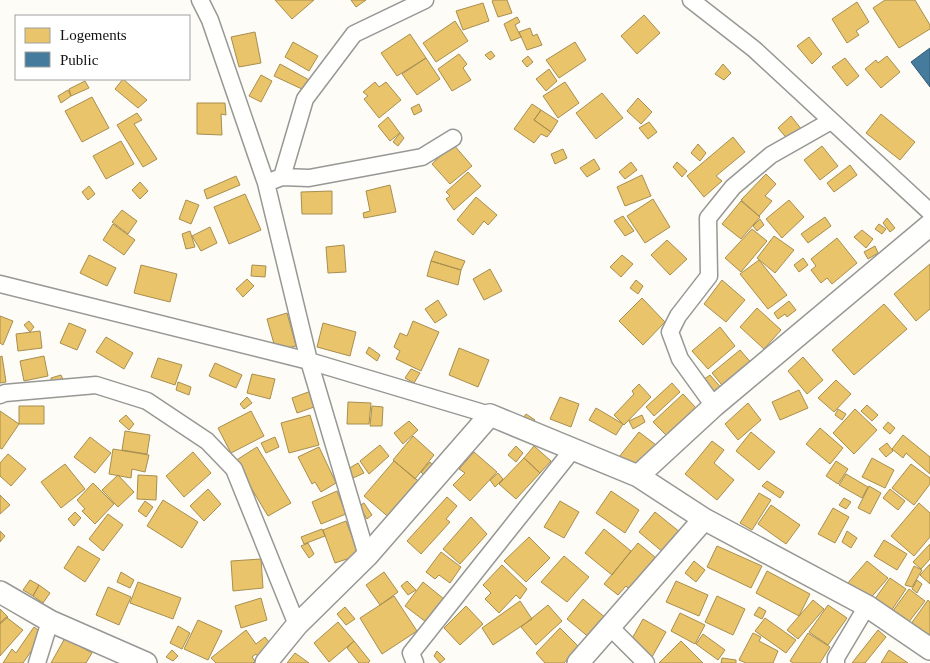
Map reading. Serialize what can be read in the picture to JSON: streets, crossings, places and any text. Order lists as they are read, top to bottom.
{
  "legend": ["Logements", "Public"]
}
